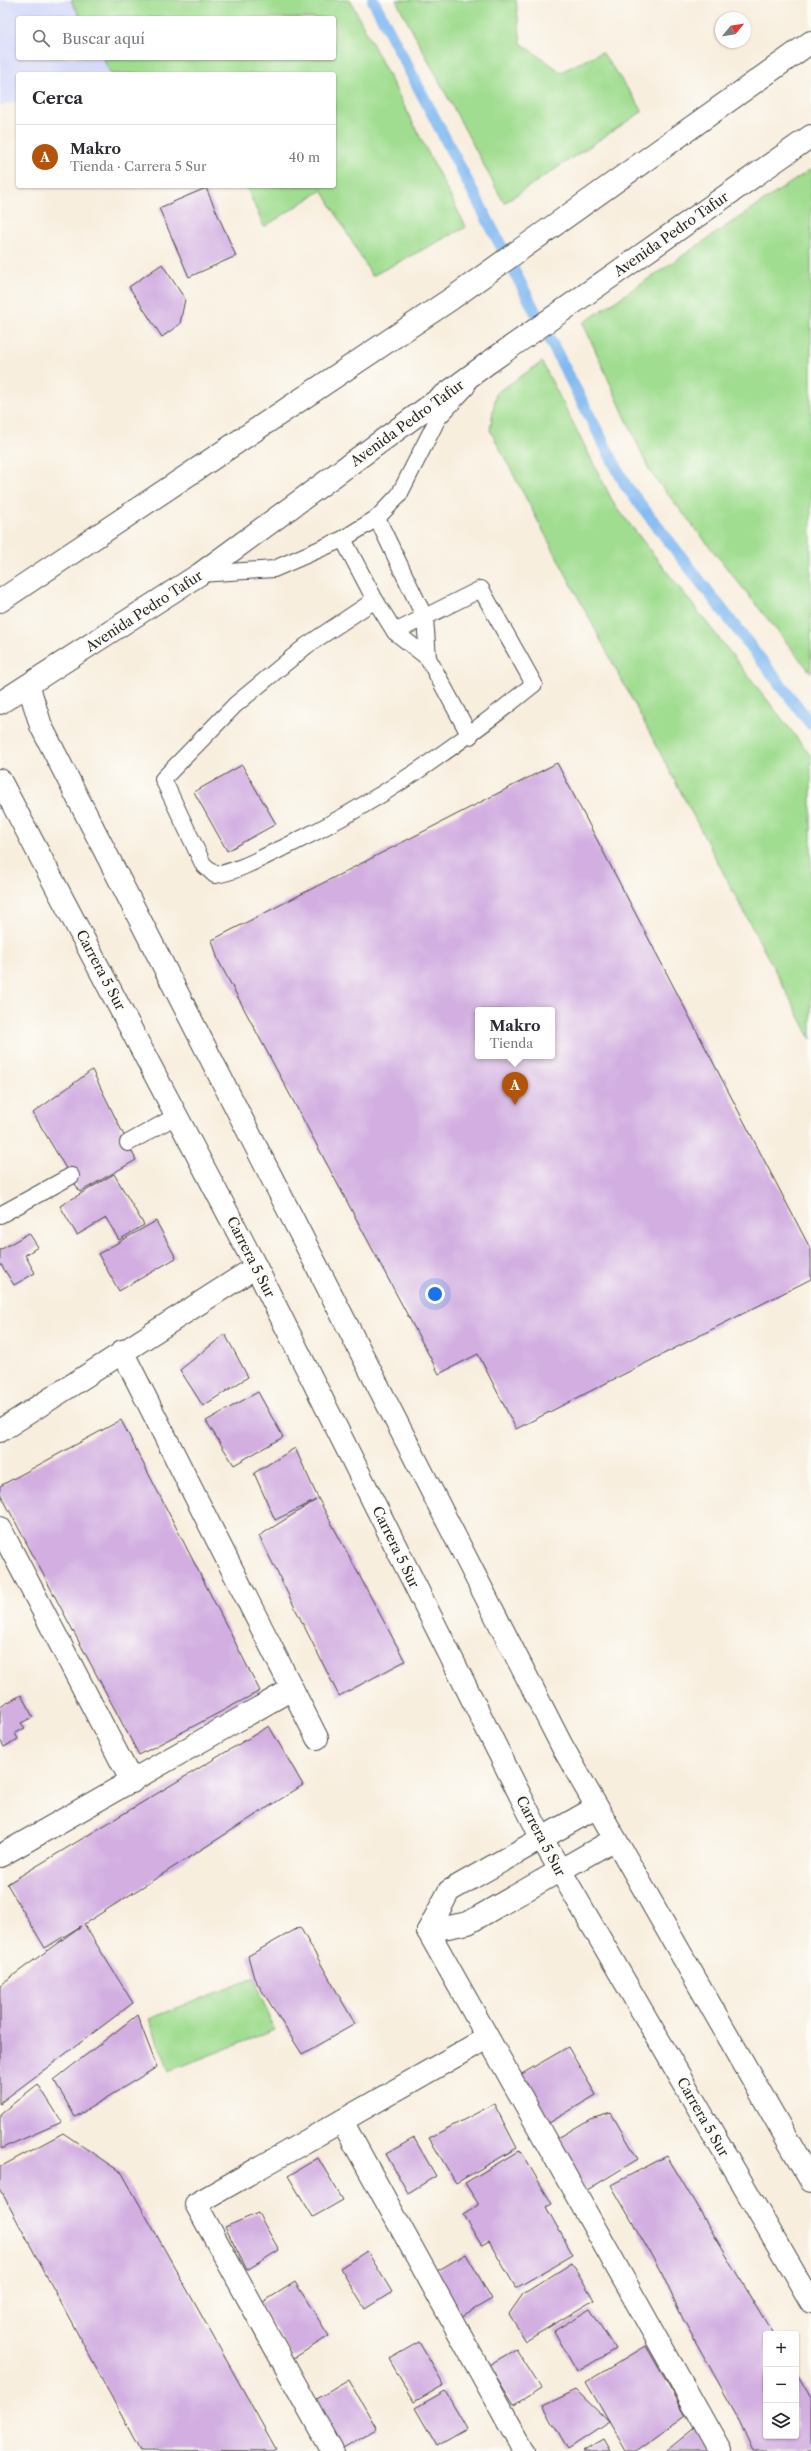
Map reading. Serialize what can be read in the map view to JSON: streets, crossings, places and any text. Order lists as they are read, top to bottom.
{
  "streets": {
    "street": ["Avenida Pedro Tafur", "Carrera 5 Sur"]
  },
  "north": "top right",
  "page": {
    "search": "Buscar aquí",
    "heading": "Cerca",
    "list": [
      {
        "mark": "A",
        "name": "Makro",
        "note": "Tienda · Carrera 5 Sur",
        "value": "40 m"
      }
    ],
    "popup": ["Makro", "Tienda"],
    "pins": "A",
    "map_buttons": ["+", "−"]
  }
}
